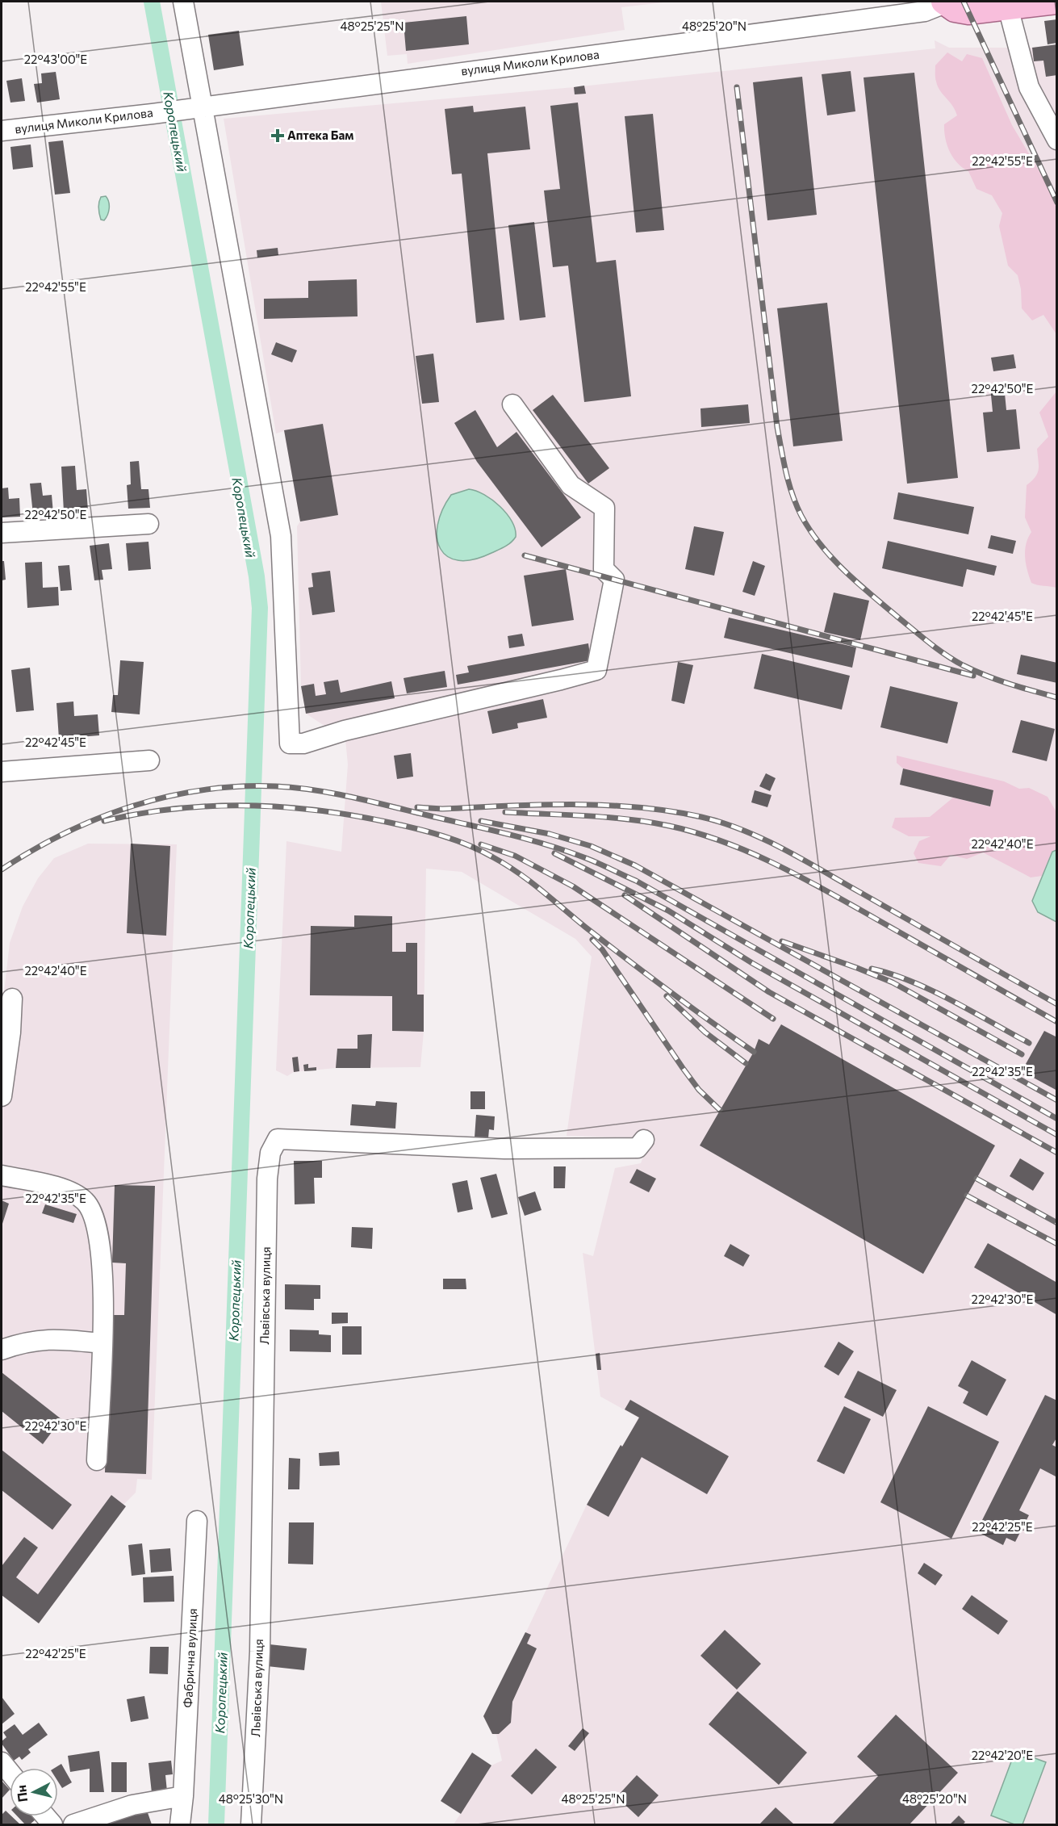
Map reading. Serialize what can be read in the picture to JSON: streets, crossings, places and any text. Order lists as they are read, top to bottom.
{
  "streets": {
    "main road": ["вулиця Миколи Крилова"],
    "street": ["Львівська вулиця", "Фабрична вулиця"]
  },
  "water": ["Коропецький"],
  "places": {
    "health": ["Аптека Бам"]
  },
  "north": "left",
  "coordinates": [
    "48°25'25\"N",
    "48°25'20\"N",
    "22°43'00\"E",
    "22°42'55\"E",
    "22°42'50\"E",
    "22°42'45\"E",
    "22°42'40\"E",
    "22°42'35\"E",
    "22°42'30\"E",
    "22°42'25\"E",
    "22°42'20\"E",
    "48°25'30\"N"
  ]
}
